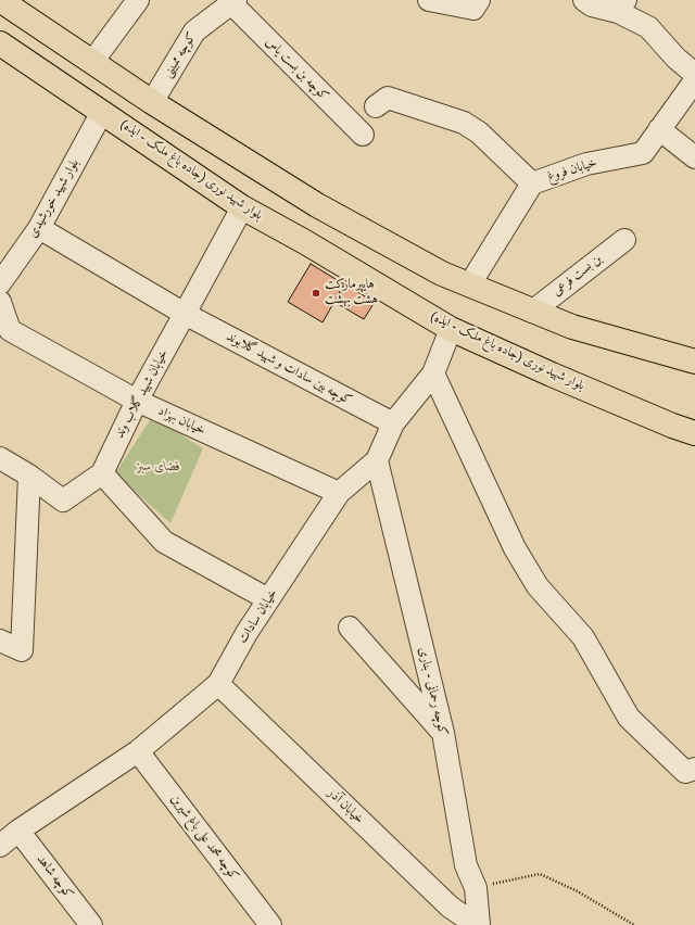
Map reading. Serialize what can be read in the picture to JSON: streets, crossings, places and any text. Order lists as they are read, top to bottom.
{
  "streets": {
    "highway": ["بلوار شهید نوری (جاده باغ ملک - ایذه)"],
    "street": [
      "کوچه ممبینی",
      "کوچه بن بست یاس",
      "خیابان فروغ",
      "بلوار شهید خورشیدی",
      "بن بست فرعی",
      "کوچه بین سادات و شهید گلابوند",
      "خیابان شهید گلاب وند",
      "خیابان بهزاد",
      "خیابان سادات",
      "کوچه رحمانی - بناری",
      "خیابان آذر",
      "کوچه محمد علی باغ شیرین",
      "کوچه شاهد"
    ]
  },
  "crossings": [
    ["کوچه ممبینی", "کوچه بن بست یاس"],
    ["بلوار شهید نوری (جاده باغ ملک - ایذه)", "بلوار شهید خورشیدی"],
    ["بلوار شهید نوری (جاده باغ ملک - ایذه)", "خیابان شهید گلاب وند"],
    ["بلوار شهید نوری (جاده باغ ملک - ایذه)", "خیابان سادات"],
    ["بلوار شهید خورشیدی", "کوچه بین سادات و شهید گلابوند"],
    ["کوچه بین سادات و شهید گلابوند", "خیابان شهید گلاب وند"],
    ["کوچه بین سادات و شهید گلابوند", "خیابان سادات"],
    ["خیابان شهید گلاب وند", "خیابان بهزاد"],
    ["خیابان بهزاد", "خیابان سادات"],
    ["خیابان سادات", "کوچه رحمانی - بناری"],
    ["خیابان سادات", "خیابان آذر"],
    ["خیابان سادات", "کوچه محمد علی باغ شیرین"],
    ["خیابان سادات", "کوچه شاهد"],
    ["کوچه رحمانی - بناری", "خیابان آذر"]
  ],
  "parks": ["فضای سبز"],
  "places": ["هایپرمارکت هشت بهشت"]
}
